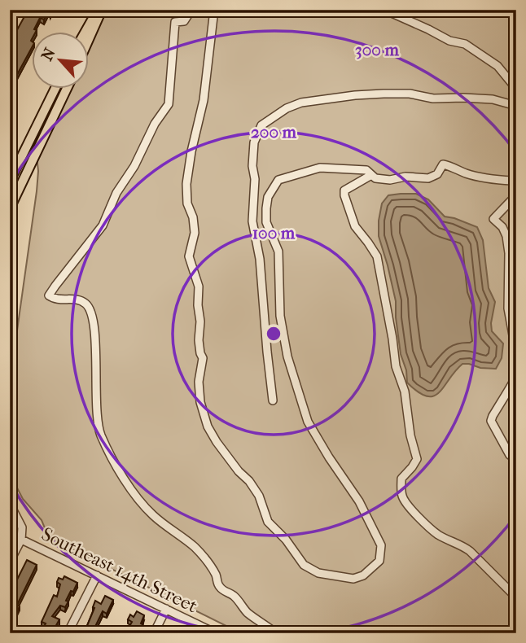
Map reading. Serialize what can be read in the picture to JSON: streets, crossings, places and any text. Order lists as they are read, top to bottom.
{
  "streets": {
    "street": ["Southeast 14th Street"]
  },
  "north": "top left",
  "rings": ["300 m", "200 m", "100 m"]
}
